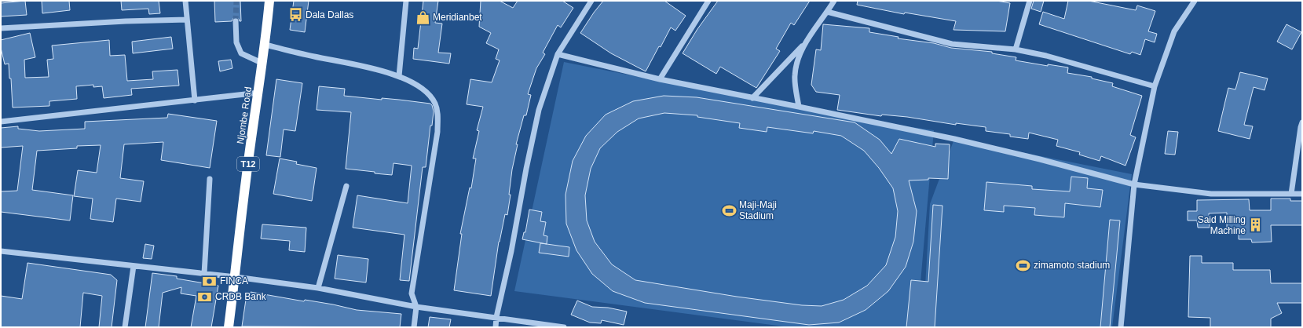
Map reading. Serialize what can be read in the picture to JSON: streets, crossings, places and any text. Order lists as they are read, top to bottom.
{
  "streets": {
    "highway": ["Njombe Road", "T12"]
  },
  "places": {
    "bus stop": ["Dala Dallas"],
    "shop": ["Meridianbet"],
    "sports": ["Maji-Maji Stadium", "zimamoto stadium"],
    "building": ["Said Milling Machine"],
    "bank": ["FINCA", "CRDB Bank"]
  }
}
